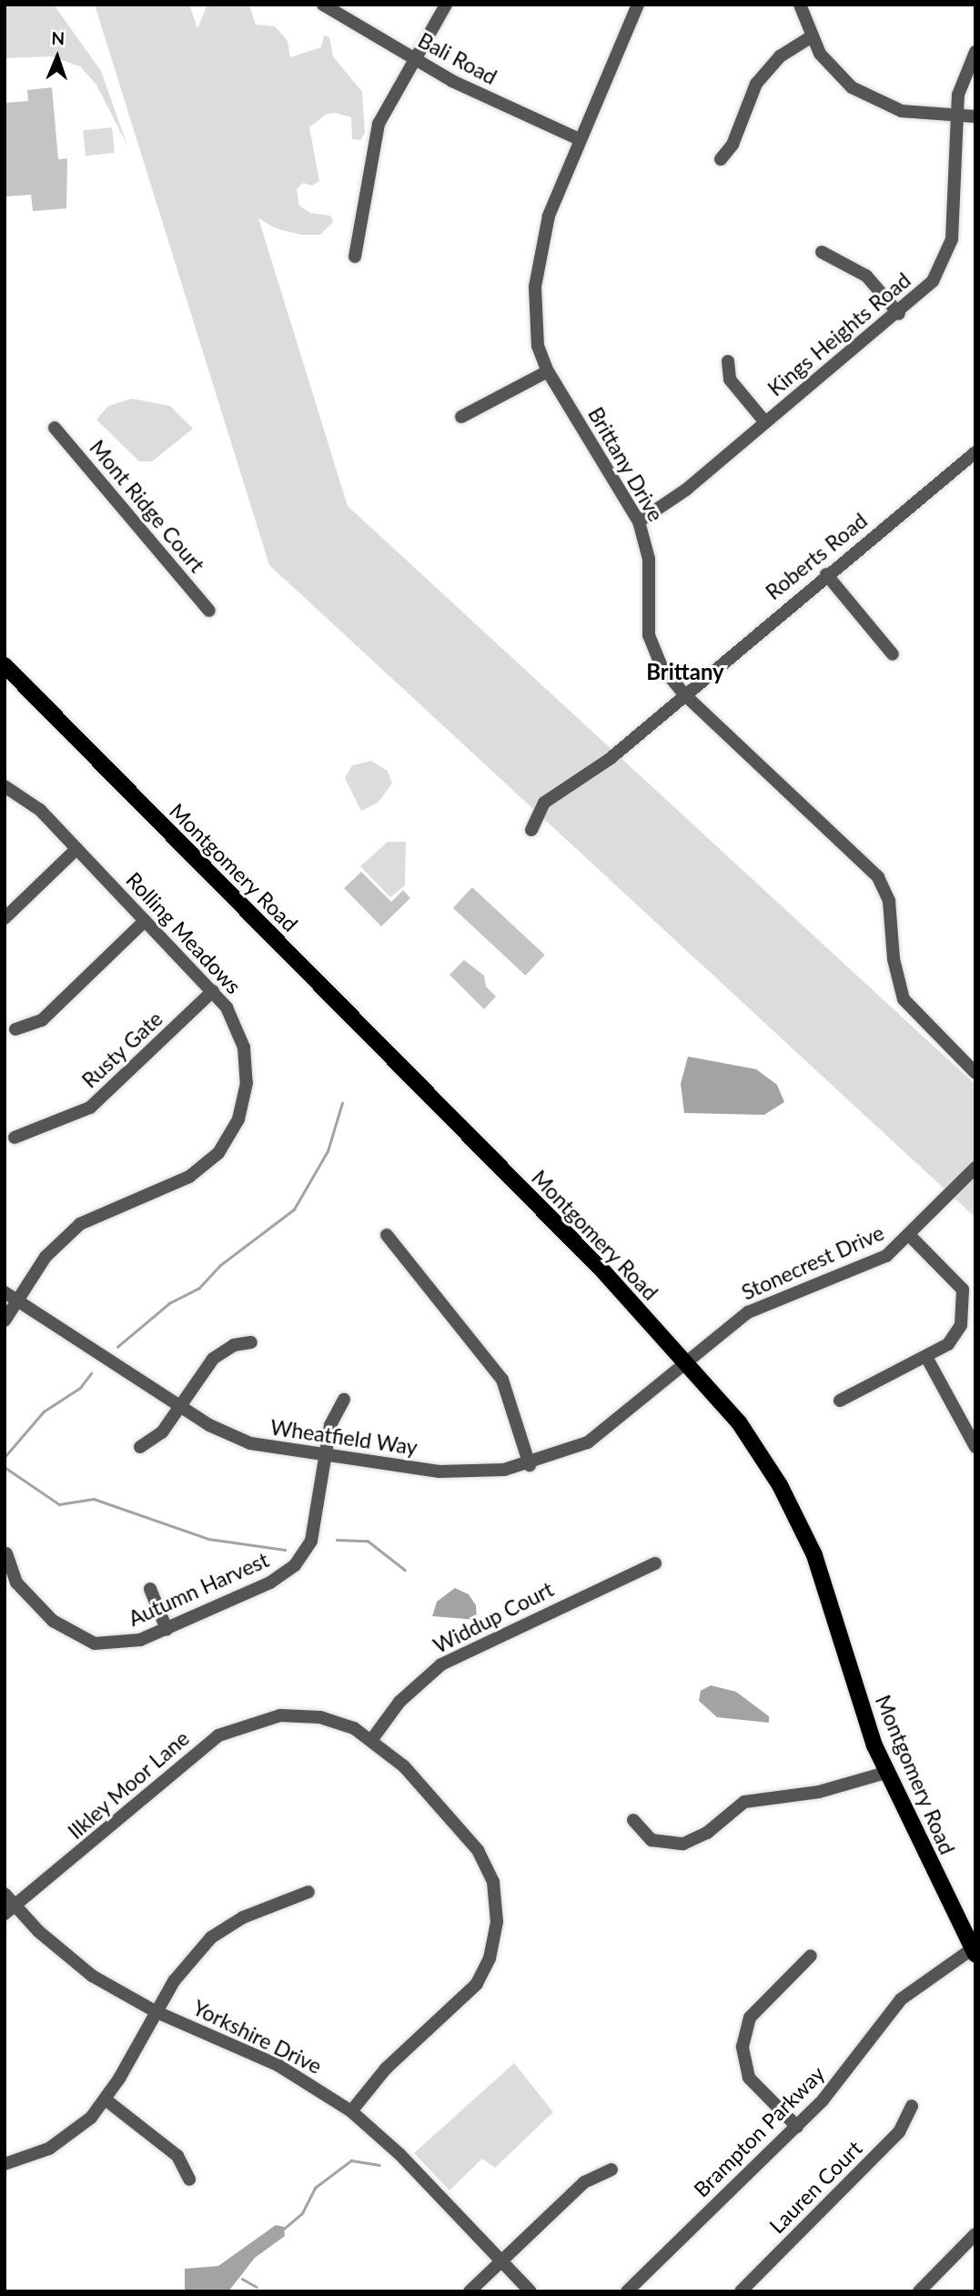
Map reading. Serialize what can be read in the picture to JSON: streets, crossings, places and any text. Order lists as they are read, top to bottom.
{
  "streets": {
    "main road": ["Montgomery Road"],
    "street": [
      "Bali Road",
      "Kings Heights Road",
      "Brittany Drive",
      "Mont Ridge Court",
      "Roberts Road",
      "Rolling Meadows",
      "Rusty Gate",
      "Stonecrest Drive",
      "Wheatfield Way",
      "Autumn Harvest",
      "Widdup Court",
      "Ilkley Moor Lane",
      "Yorkshire Drive",
      "Brampton Parkway",
      "Lauren Court"
    ]
  },
  "crossings": [
    ["Bali Road", "Brittany Drive"],
    ["Kings Heights Road", "Brittany Drive"],
    ["Brittany Drive", "Roberts Road"],
    ["Montgomery Road", "Stonecrest Drive"],
    ["Montgomery Road", "Wheatfield Way"],
    ["Montgomery Road", "Brampton Parkway"],
    ["Rolling Meadows", "Rusty Gate"],
    ["Rolling Meadows", "Wheatfield Way"],
    ["Stonecrest Drive", "Wheatfield Way"],
    ["Wheatfield Way", "Autumn Harvest"],
    ["Widdup Court", "Ilkley Moor Lane"],
    ["Ilkley Moor Lane", "Yorkshire Drive"]
  ],
  "districts": ["Brittany"],
  "north": "top"
}
